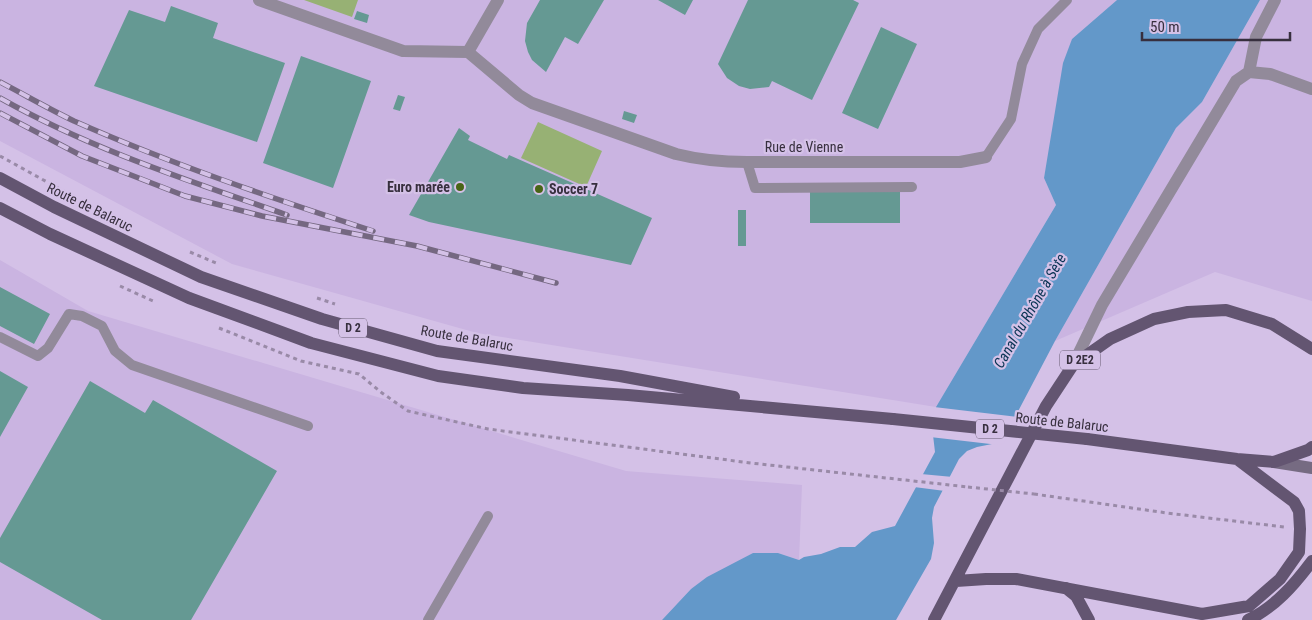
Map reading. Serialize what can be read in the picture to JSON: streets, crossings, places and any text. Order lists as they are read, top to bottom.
{
  "streets": {
    "main road": ["Route de Balaruc", "D 2", "D 2E2"],
    "street": ["Rue de Vienne"]
  },
  "water": ["Canal du Rhône à Sète"],
  "places": ["Euro marée", "Soccer 7"],
  "scale_bar": "50 m"
}
